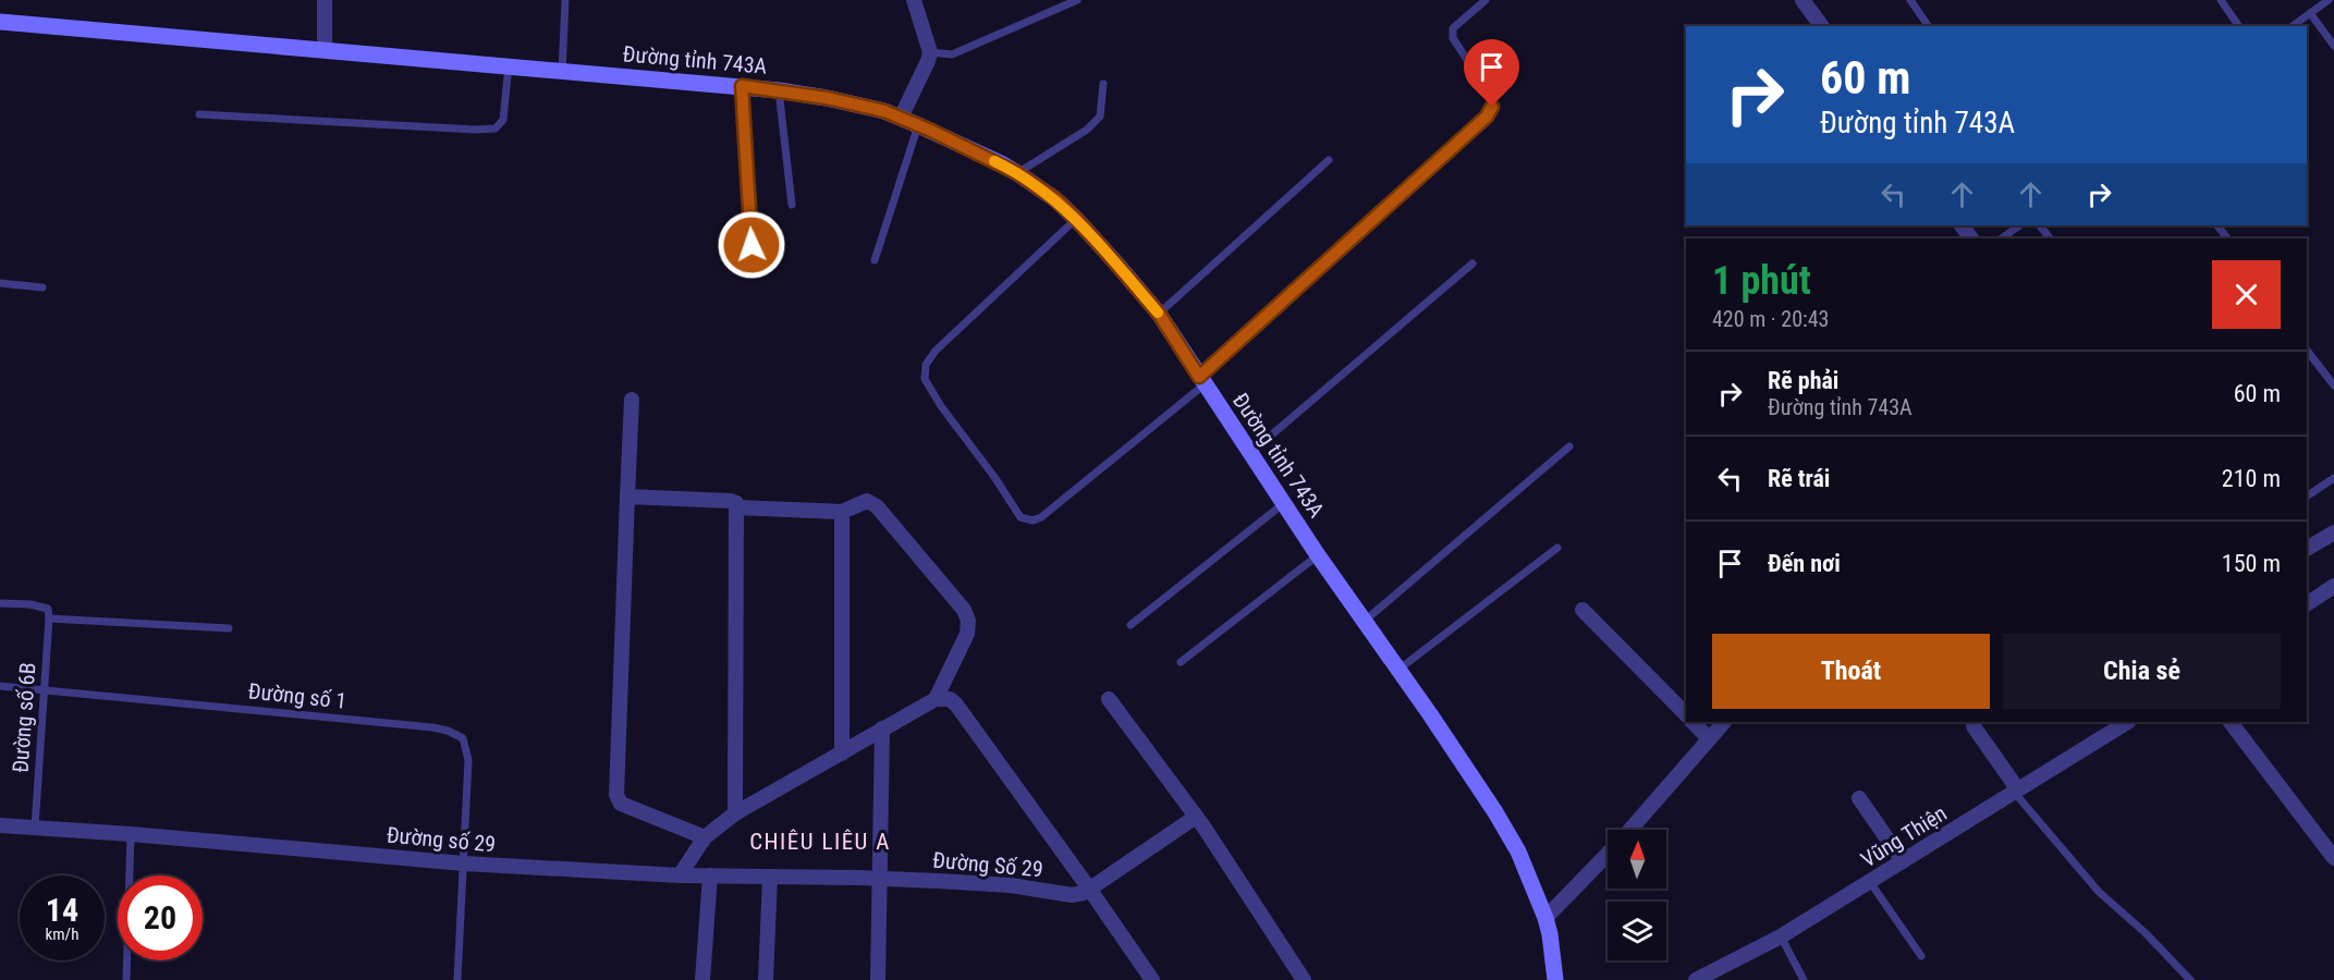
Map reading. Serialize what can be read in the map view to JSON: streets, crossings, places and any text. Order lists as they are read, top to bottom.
{
  "streets": {
    "main road": ["Đường tỉnh 743A"],
    "street": ["Vũng Thiện", "Đường số 29", "Đường Số 29"],
    "lane": ["Đường số 1", "Đường số 6B"]
  },
  "crossings": [
    ["Đường số 1", "Đường số 6B"],
    ["Đường số 1", "Đường số 29"],
    ["Đường số 6B", "Đường số 29"],
    ["Đường số 29", "Đường Số 29"]
  ],
  "districts": ["CHIÊU LIÊU A"],
  "north": "top",
  "page": {
    "turn": ["60 m", "Đường tỉnh 743A"],
    "heading": ["1 phút", "420 m · 20:43"],
    "list": [
      {
        "name": "Rẽ phải",
        "note": "Đường tỉnh 743A",
        "value": "60 m"
      },
      {
        "name": "Rẽ trái",
        "value": "210 m"
      },
      {
        "name": "Đến nơi",
        "value": "150 m"
      }
    ],
    "buttons": ["Thoát", "Chia sẻ"],
    "speed": "14 km/h",
    "limit": "20"
  }
}
